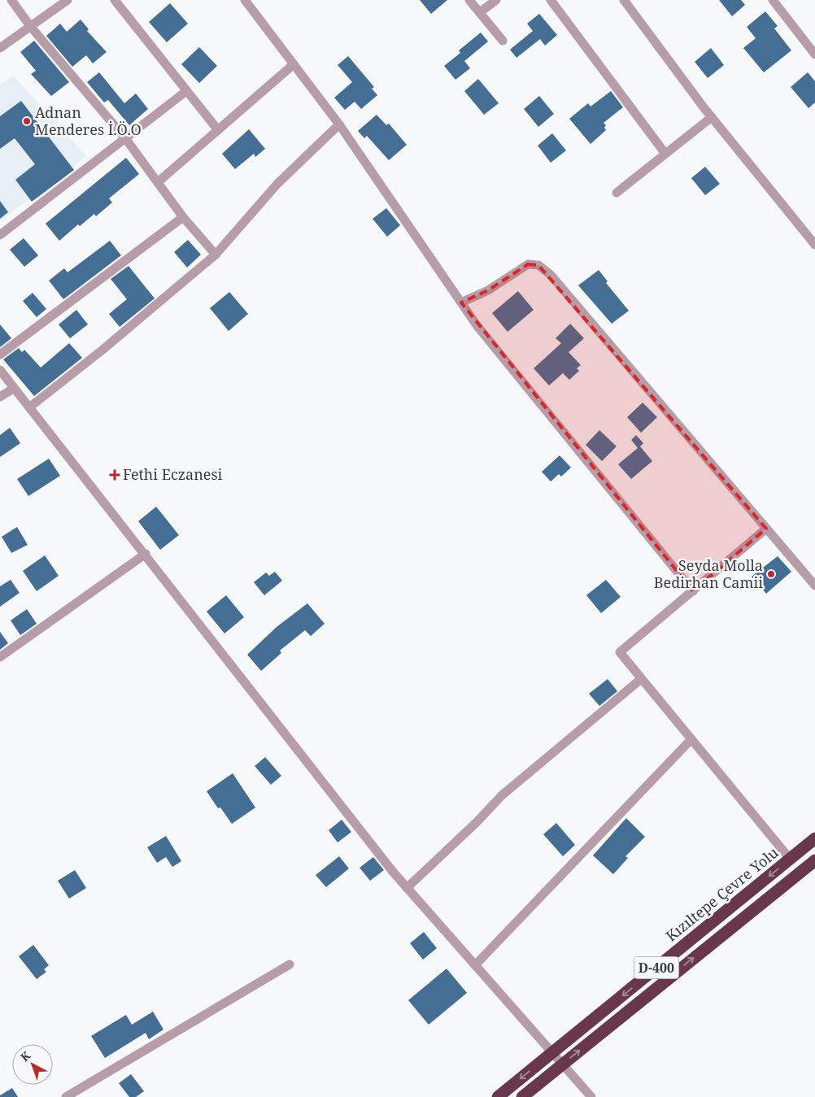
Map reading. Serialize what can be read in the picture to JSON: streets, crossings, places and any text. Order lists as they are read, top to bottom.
{
  "streets": {
    "highway": ["Kızıltepe Çevre Yolu", "D-400"]
  },
  "places": {
    "other": ["Adnan Menderes İ.Ö.O", "Seyda Molla Bedirhan Camii"],
    "health": ["Fethi Eczanesi"]
  },
  "north": "top left"
}
